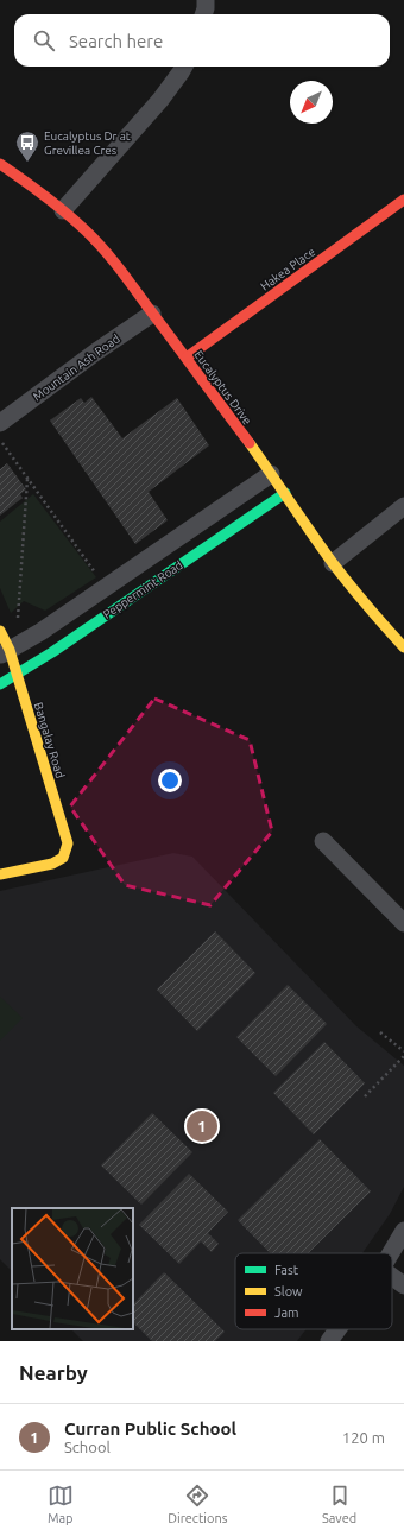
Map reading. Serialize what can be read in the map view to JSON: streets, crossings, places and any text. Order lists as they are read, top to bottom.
{
  "streets": {
    "street": [
      "Hakea Place",
      "Mountain Ash Road",
      "Eucalyptus Drive",
      "Peppermint Road",
      "Bangalay Road"
    ]
  },
  "crossings": [
    ["Hakea Place", "Eucalyptus Drive"],
    ["Mountain Ash Road", "Eucalyptus Drive"],
    ["Eucalyptus Drive", "Peppermint Road"],
    ["Peppermint Road", "Bangalay Road"]
  ],
  "places": {
    "bus stop": ["Eucalyptus Dr at Grevillea Cres"]
  },
  "legend": ["Fast", "Slow", "Jam"],
  "north": "bottom left",
  "page": {
    "search": "Search here",
    "pins": "1",
    "heading": "Nearby",
    "list": [
      {
        "mark": "1",
        "name": "Curran Public School",
        "note": "School",
        "value": "120 m"
      }
    ],
    "nav": ["Map", "Directions", "Saved"]
  }
}
